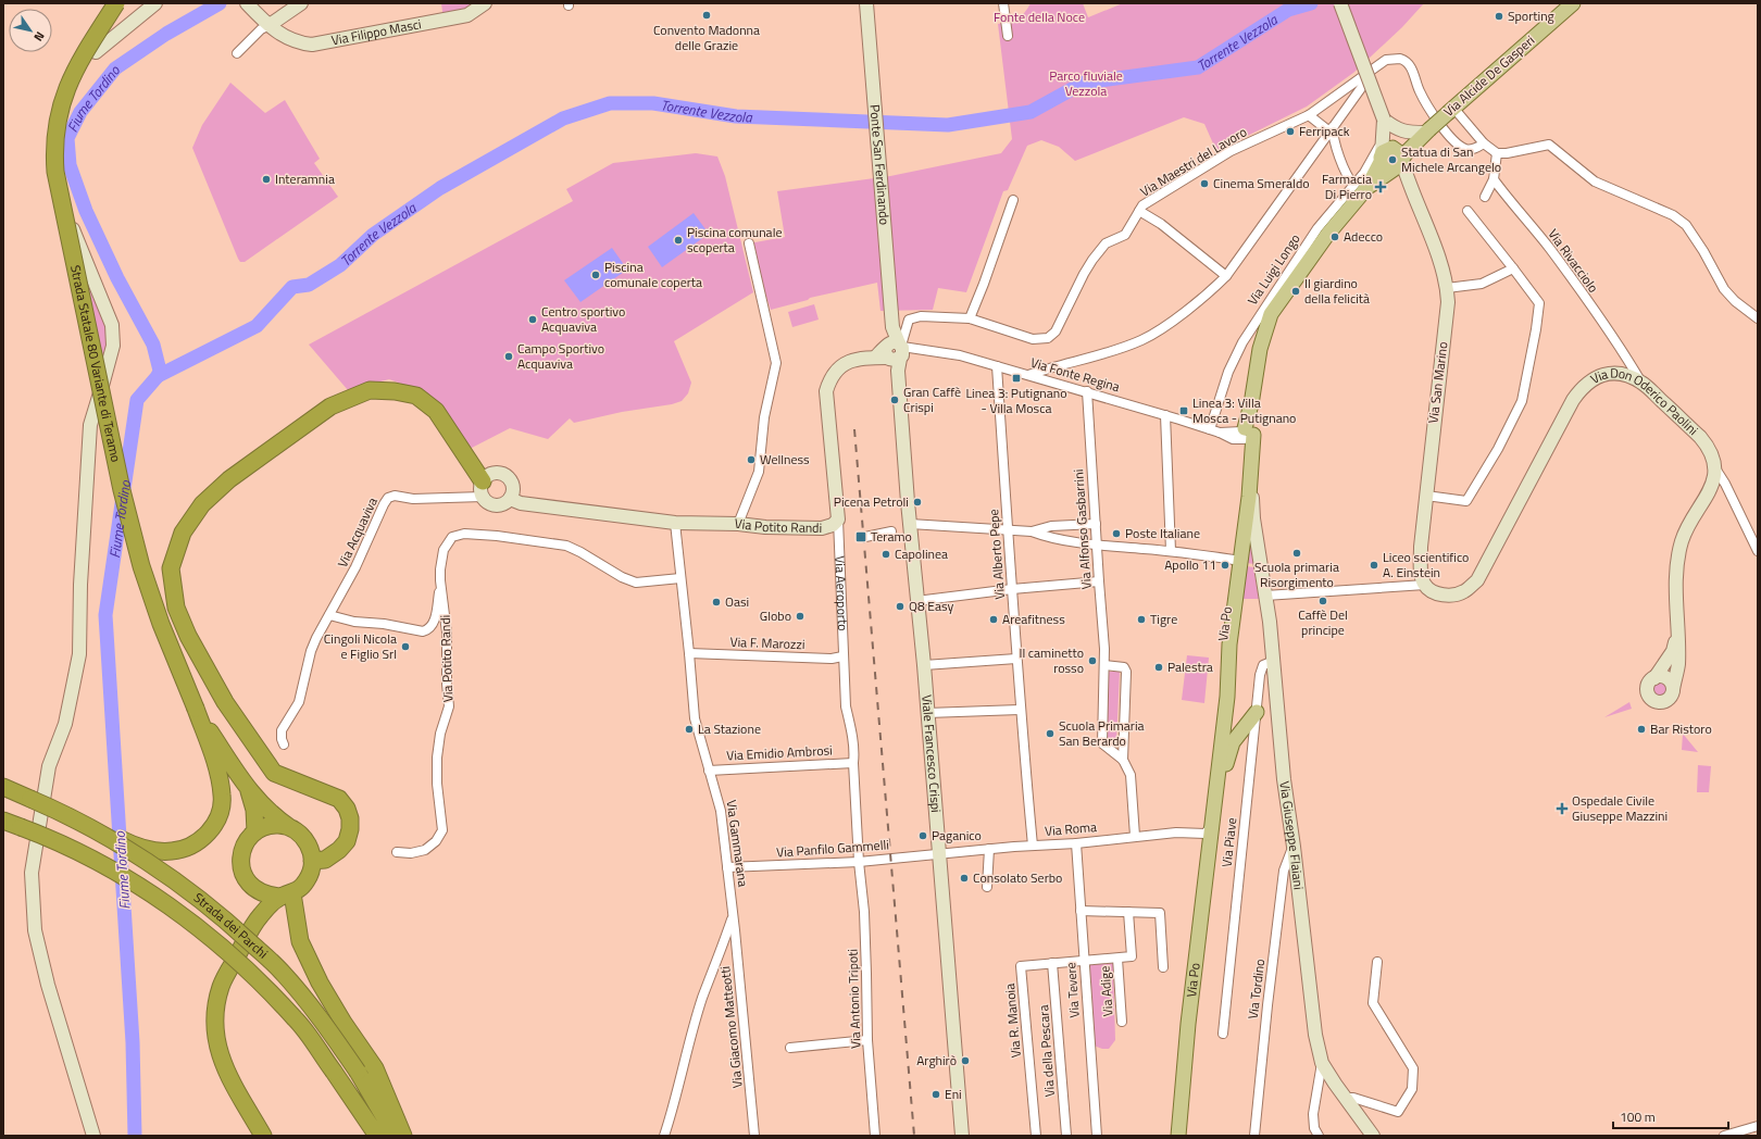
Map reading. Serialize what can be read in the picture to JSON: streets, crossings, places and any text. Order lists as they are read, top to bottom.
{
  "streets": {
    "highway": ["Strada Statale 80 Variante di Teramo", "Strada dei Parchi"],
    "main road": ["Via Alcide De Gasperi", "Via Po"],
    "street": [
      "Via Filippo Masci",
      "Via Maestri del Lavoro",
      "Ponte San Ferdinando",
      "Via Rivacciolo",
      "Via Luigi Longo",
      "Via Fonte Regina",
      "Via San Marino",
      "Via Don Oderico Paolini",
      "Via Potito Randi",
      "Via Alfonso Gasbarrini",
      "Via Acquaviva",
      "Via Alberto Pepe",
      "Via Aeroporto",
      "Via F. Marozzi",
      "Via Emidio Ambrosi",
      "Viale Francesco Crispi",
      "Via Roma",
      "Via Giuseppe Flaiani",
      "Via Piave",
      "Via Gammarana",
      "Via Panfilo Gammelli",
      "Via Tordino",
      "Via Tevere",
      "Via Adige",
      "Via Antonio Tripoti",
      "Via R. Manoia",
      "Via Giacomo Matteotti",
      "Via della Pescara"
    ]
  },
  "crossings": [
    ["Via Alcide De Gasperi", "Via Fonte Regina"],
    ["Via Alcide De Gasperi", "Via San Marino"],
    ["Via Maestri del Lavoro", "Ponte San Ferdinando"],
    ["Via Maestri del Lavoro", "Via Fonte Regina"],
    ["Via Maestri del Lavoro", "Via Aeroporto"],
    ["Via Maestri del Lavoro", "Viale Francesco Crispi"],
    ["Ponte San Ferdinando", "Via Fonte Regina"],
    ["Ponte San Ferdinando", "Via Aeroporto"],
    ["Ponte San Ferdinando", "Viale Francesco Crispi"],
    ["Via Rivacciolo", "Via Don Oderico Paolini"],
    ["Via Luigi Longo", "Via Fonte Regina"],
    ["Via Fonte Regina", "Via Alfonso Gasbarrini"],
    ["Via Fonte Regina", "Via Alberto Pepe"],
    ["Via Fonte Regina", "Via Aeroporto"],
    ["Via Fonte Regina", "Viale Francesco Crispi"],
    ["Via San Marino", "Via Don Oderico Paolini"],
    ["Via Potito Randi", "Via Acquaviva"],
    ["Via Potito Randi", "Via Aeroporto"],
    ["Via Potito Randi", "Via Gammarana"],
    ["Via Alfonso Gasbarrini", "Via Roma"],
    ["Via Alberto Pepe", "Via Roma"],
    ["Via Aeroporto", "Via F. Marozzi"],
    ["Via Aeroporto", "Via Emidio Ambrosi"],
    ["Via Aeroporto", "Viale Francesco Crispi"],
    ["Via Aeroporto", "Via Panfilo Gammelli"],
    ["Via Aeroporto", "Via Antonio Tripoti"],
    ["Via Po", "Via Roma"],
    ["Via Po", "Via Giuseppe Flaiani"],
    ["Via F. Marozzi", "Via Gammarana"],
    ["Via Emidio Ambrosi", "Via Gammarana"],
    ["Viale Francesco Crispi", "Via Roma"],
    ["Viale Francesco Crispi", "Via Panfilo Gammelli"],
    ["Via Roma", "Via Panfilo Gammelli"],
    ["Via Roma", "Via Tevere"],
    ["Via Giuseppe Flaiani", "Via Piave"],
    ["Via Giuseppe Flaiani", "Via Tordino"],
    ["Via Gammarana", "Via Panfilo Gammelli"],
    ["Via Gammarana", "Via Giacomo Matteotti"],
    ["Via Panfilo Gammelli", "Via Antonio Tripoti"],
    ["Via Tevere", "Via R. Manoia"],
    ["Via Adige", "Via R. Manoia"],
    ["Via R. Manoia", "Via della Pescara"]
  ],
  "water": ["Torrente Vezzola", "Fiume Tordino"],
  "parks": ["Fonte della Noce", "Parco fluviale Vezzola"],
  "places": {
    "other": [
      "Convento Madonna delle Grazie",
      "Sporting",
      "Ferripack",
      "Statua di San Michele Arcangelo",
      "Interamnia",
      "Cinema Smeraldo",
      "Adecco",
      "Piscina comunale scoperta",
      "Piscina comunale coperta",
      "Il giardino della felicità",
      "Centro sportivo Acquaviva",
      "Campo Sportivo Acquaviva",
      "Gran Caffè Crispi",
      "Wellness",
      "Picena Petroli",
      "Poste Italiane",
      "Scuola primaria Risorgimento",
      "Capolinea",
      "Apollo 11",
      "Liceo scientifico A. Einstein",
      "Caffè Del principe",
      "Oasi",
      "Q8 Easy",
      "Globo",
      "Areafitness",
      "Tigre",
      "Cingoli Nicola e Figlio Srl",
      "Il caminetto rosso",
      "Palestra",
      "La Stazione",
      "Bar Ristoro",
      "Scuola Primaria San Berardo",
      "Paganico",
      "Consolato Serbo",
      "Arghirò",
      "Eni"
    ],
    "health": ["Farmacia Di Pierro", "Ospedale Civile Giuseppe Mazzini"],
    "transit": ["Linea 3: Putignano - Villa Mosca", "Linea 3: Villa Mosca - Putignano", "Teramo"]
  },
  "scale_bar": "100 m",
  "north": "bottom right"
}
